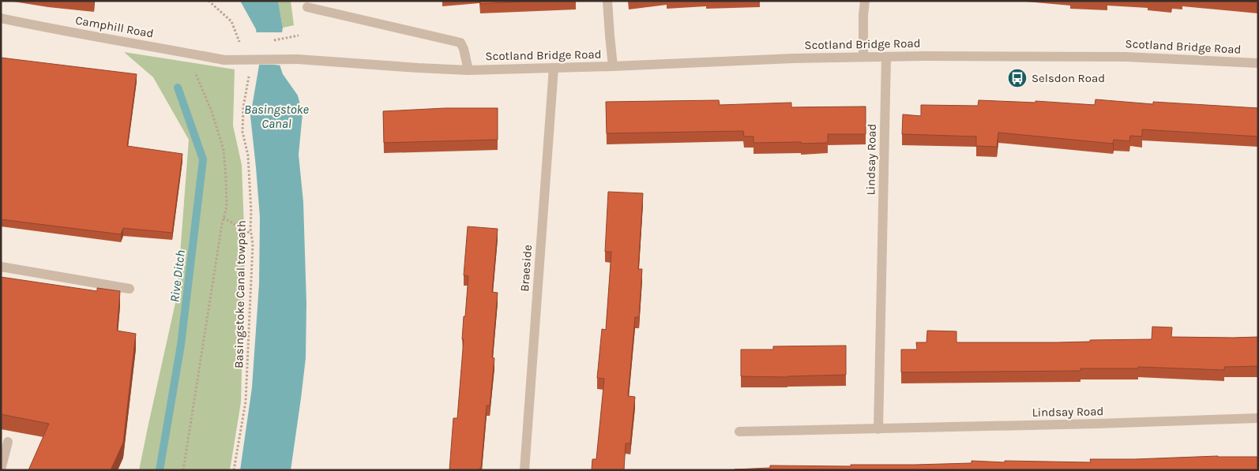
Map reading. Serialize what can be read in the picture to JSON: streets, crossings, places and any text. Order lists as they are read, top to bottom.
{
  "streets": {
    "street": [
      "Camphill Road",
      "Scotland Bridge Road",
      "Lindsay Road",
      "Braeside"
    ],
    "path": ["Basingstoke Canal towpath"]
  },
  "crossings": [
    ["Camphill Road", "Scotland Bridge Road"],
    ["Scotland Bridge Road", "Lindsay Road"],
    ["Scotland Bridge Road", "Braeside"]
  ],
  "water": ["Basingstoke Canal", "Rive Ditch"],
  "places": {
    "bus stop": ["Selsdon Road"]
  }
}
